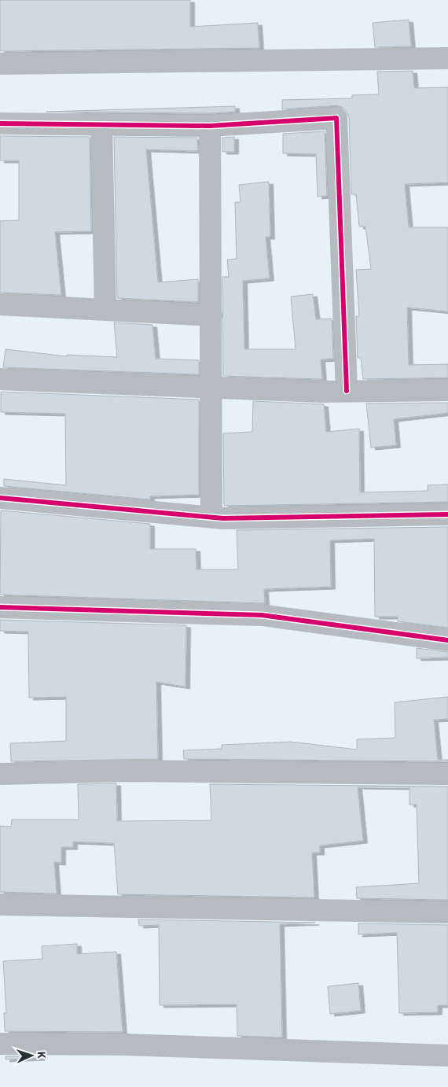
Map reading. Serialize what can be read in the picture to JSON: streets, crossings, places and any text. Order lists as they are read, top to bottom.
{
  "north": "right"
}
